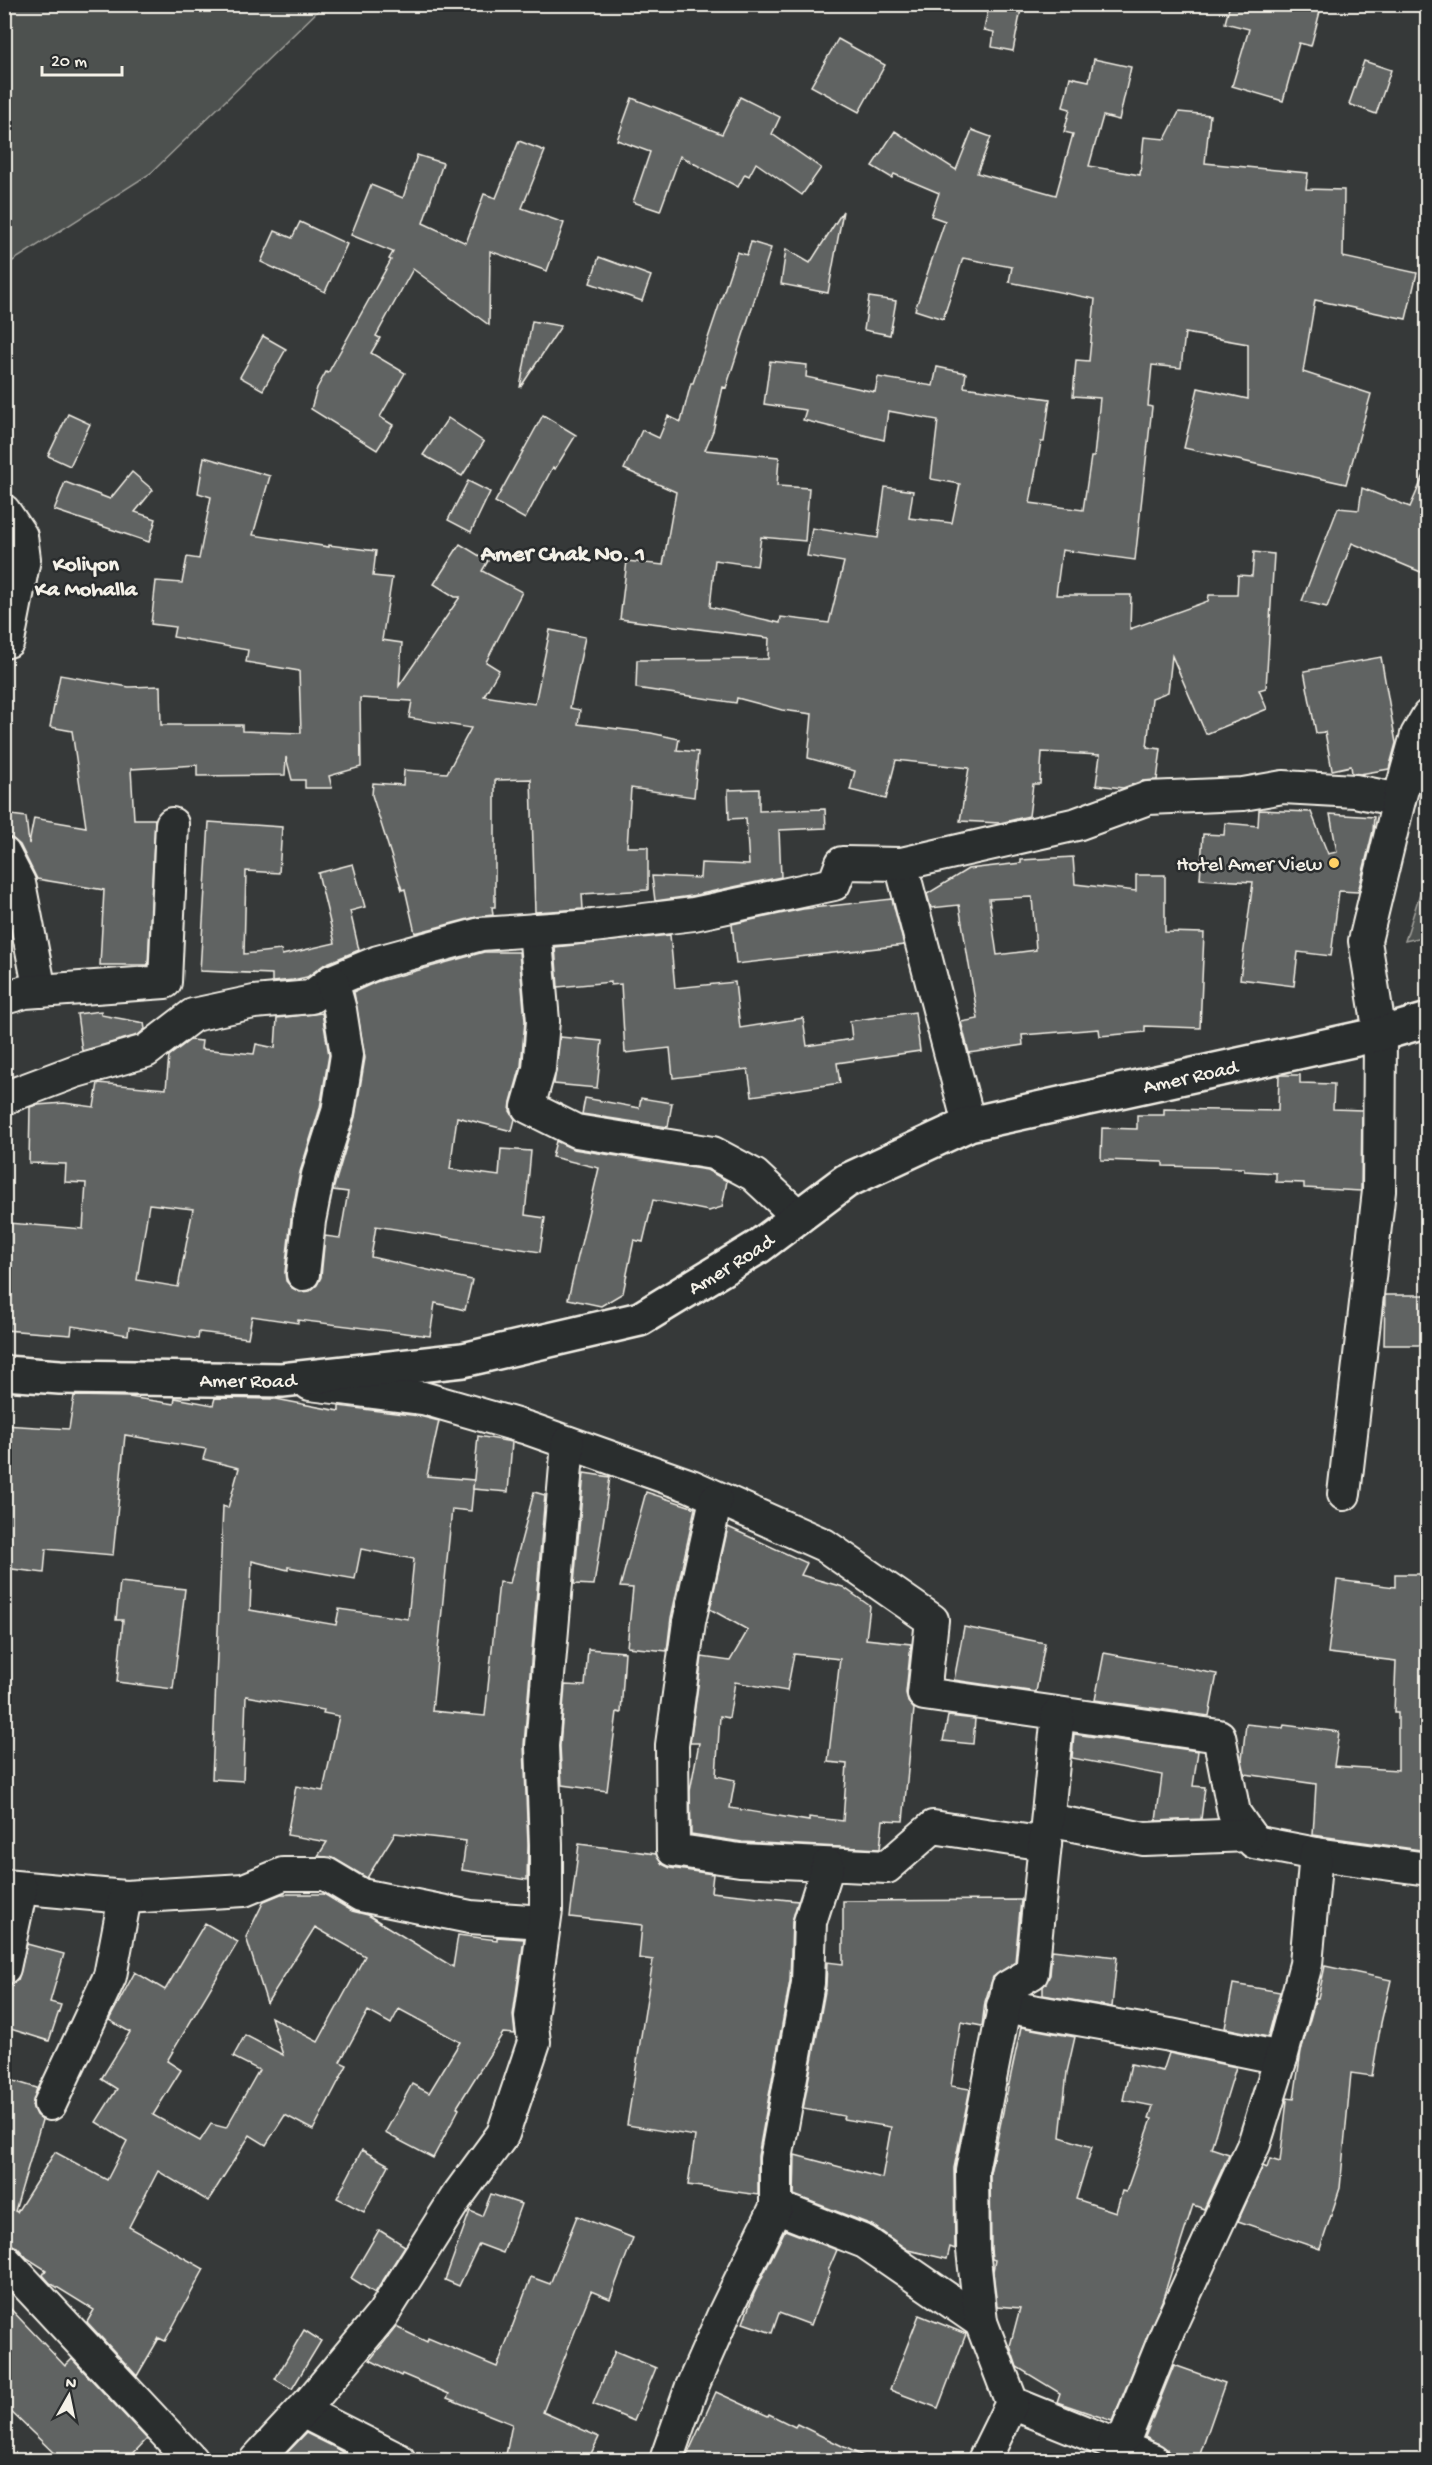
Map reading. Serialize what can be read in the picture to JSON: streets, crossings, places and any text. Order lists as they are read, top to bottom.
{
  "streets": {
    "main road": ["Amer Road"]
  },
  "districts": ["Amer Chak No. 1", "Koliyon Ka Mohalla"],
  "places": ["Hotel Amer View"],
  "scale_bar": "20 m",
  "north": "top"
}
